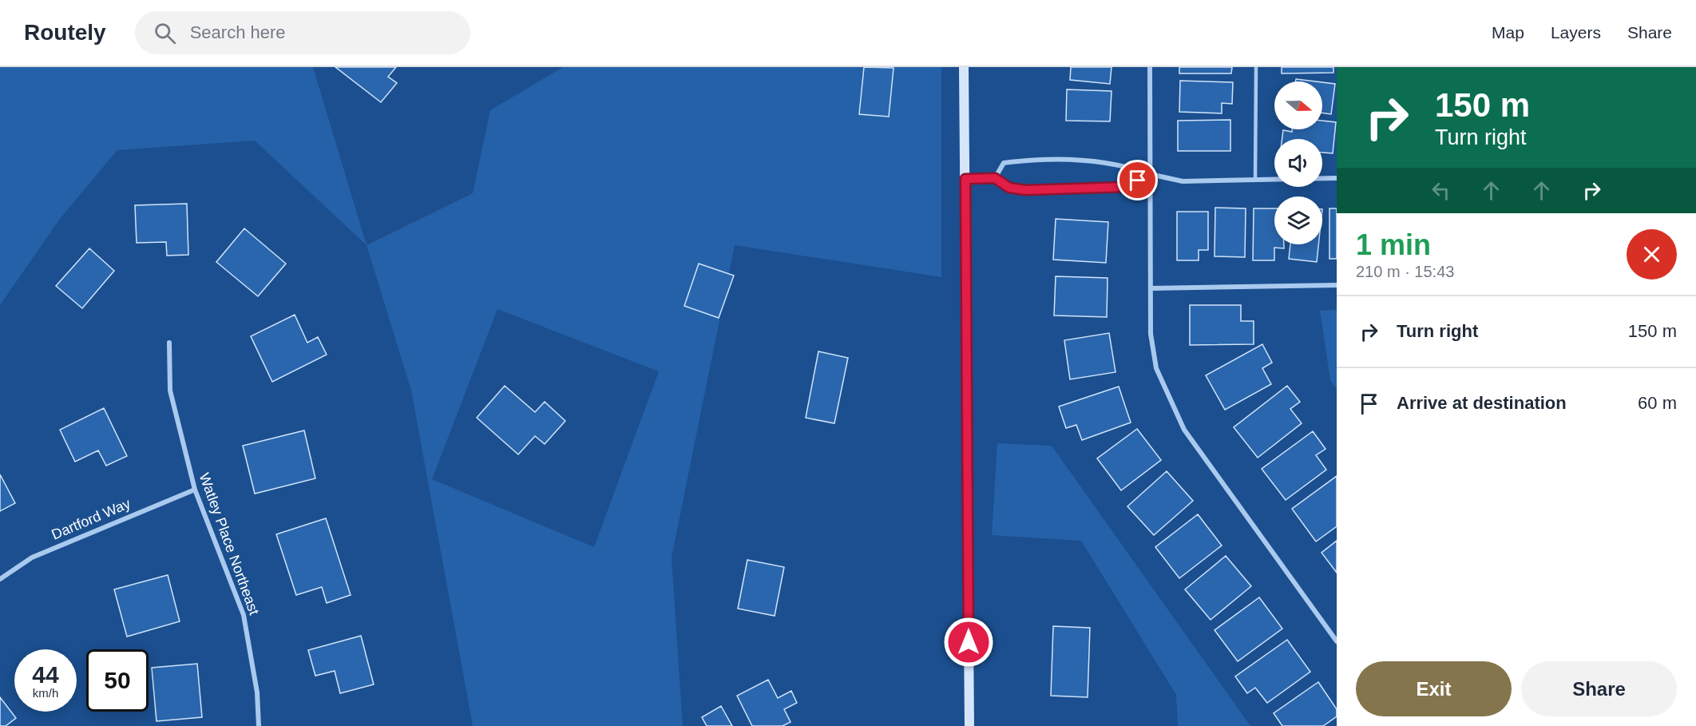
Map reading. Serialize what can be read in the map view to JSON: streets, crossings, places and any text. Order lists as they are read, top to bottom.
{
  "streets": {
    "street": ["Dartford Way", "Watley Place Northeast"]
  },
  "crossings": [
    ["Dartford Way", "Watley Place Northeast"]
  ],
  "north": "right",
  "page": {
    "header": "Routely",
    "search": "Search here",
    "nav": ["Map", "Layers", "Share"],
    "turn": ["150 m", "Turn right"],
    "heading": ["1 min", "210 m · 15:43"],
    "list": [
      {
        "name": "Turn right",
        "value": "150 m"
      },
      {
        "name": "Arrive at destination",
        "value": "60 m"
      }
    ],
    "speed": "44 km/h",
    "limit": "50",
    "buttons": ["Exit", "Share"]
  }
}
